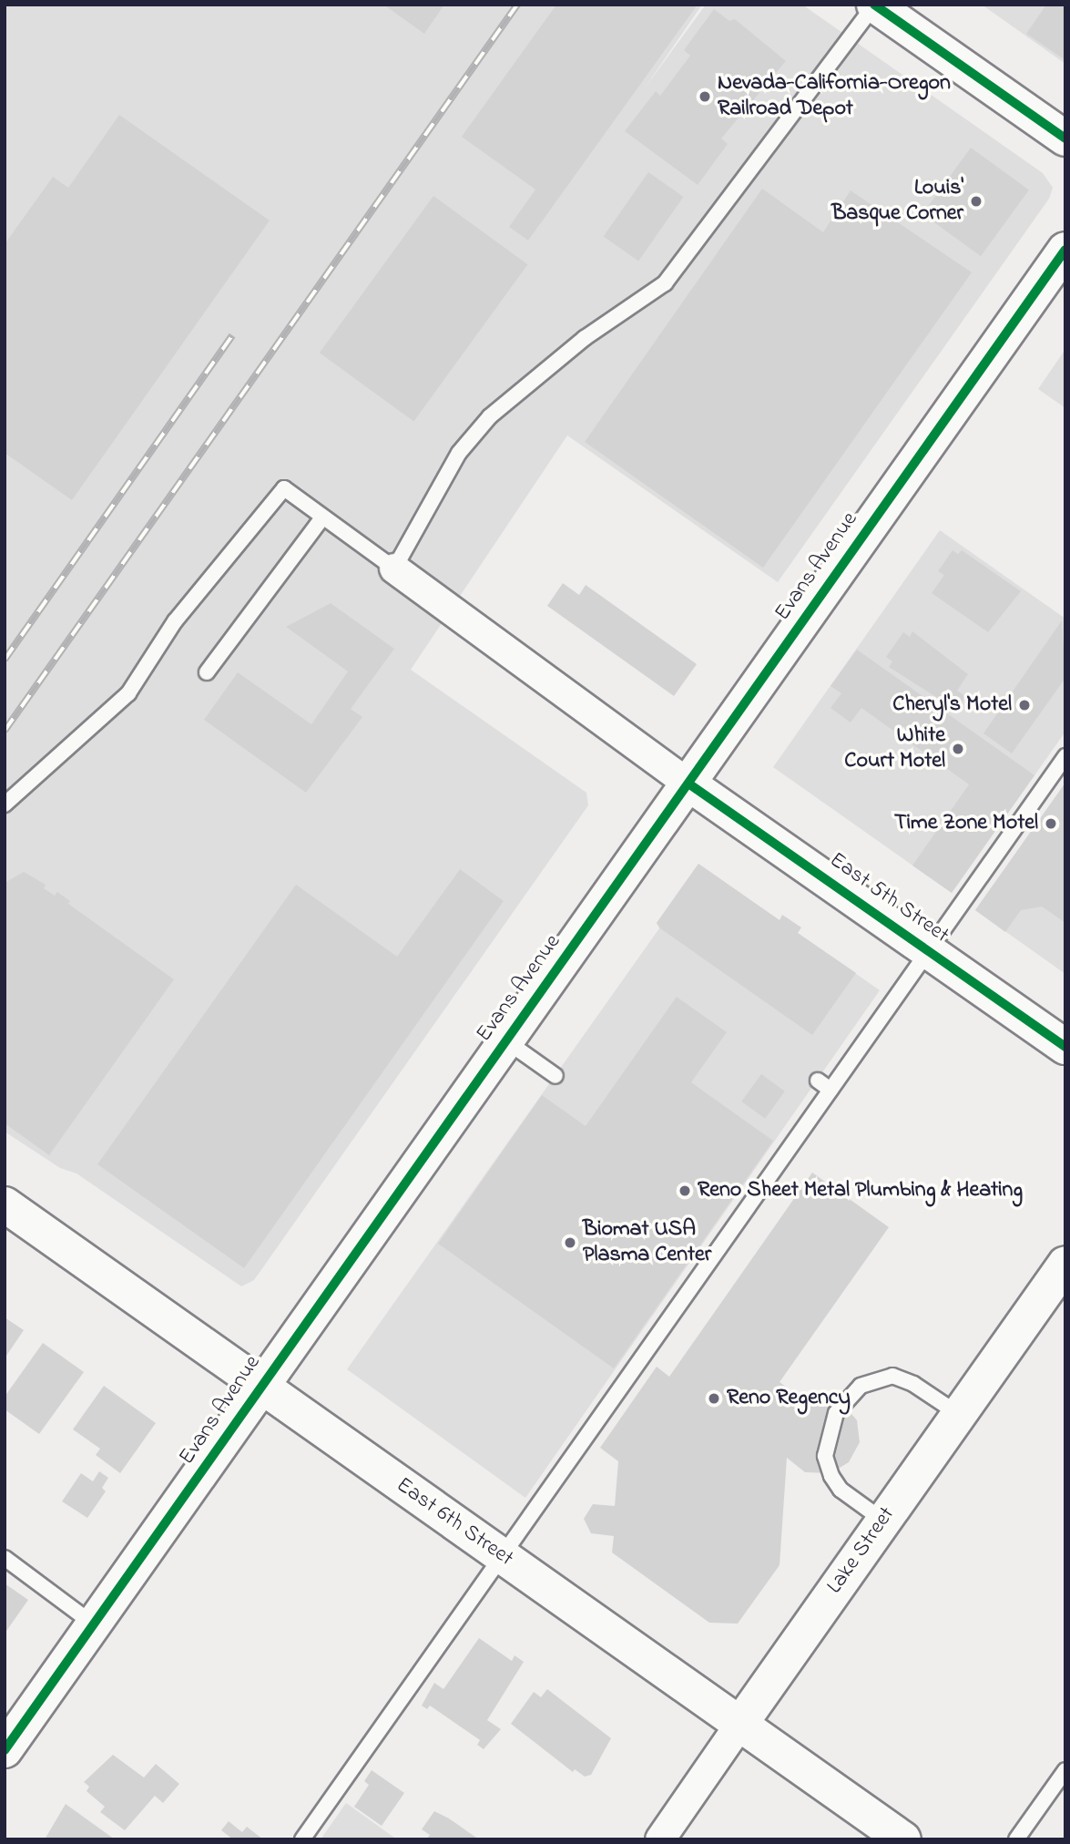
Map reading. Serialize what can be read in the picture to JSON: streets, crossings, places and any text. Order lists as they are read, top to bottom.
{
  "streets": {
    "street": [
      "Evans Avenue",
      "East 5th Street",
      "East 6th Street",
      "Lake Street"
    ]
  },
  "crossings": [
    ["Evans Avenue", "East 5th Street"],
    ["Evans Avenue", "East 6th Street"],
    ["East 6th Street", "Lake Street"]
  ],
  "places": [
    "Nevada-California-Oregon Railroad Depot",
    "Louis' Basque Corner",
    "Cheryl's Motel",
    "White Court Motel",
    "Time Zone Motel",
    "Reno Sheet Metal Plumbing & Heating",
    "Biomat USA Plasma Center",
    "Reno Regency"
  ]
}
